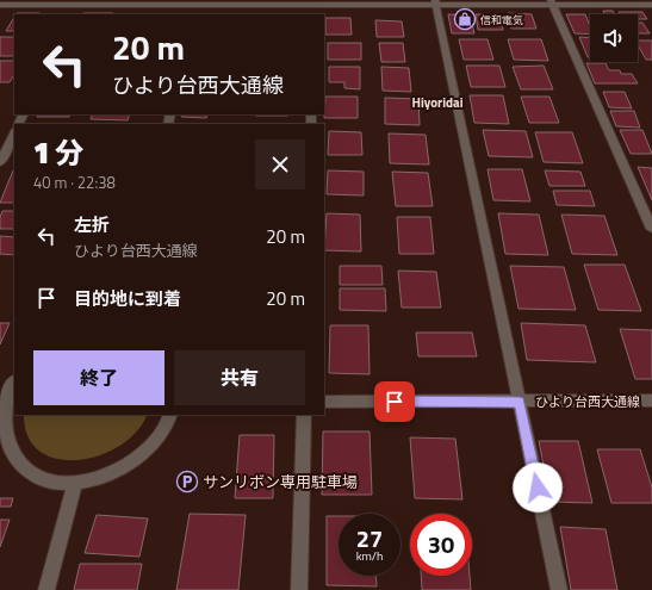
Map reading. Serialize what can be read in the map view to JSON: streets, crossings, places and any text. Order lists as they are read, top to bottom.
{
  "streets": {
    "street": ["ひより台西大通線"]
  },
  "districts": ["Hiyoridai"],
  "places": {
    "shop": ["信和電気"],
    "parking": ["サンリボン専用駐車場"]
  },
  "page": {
    "turn": ["20 m", "ひより台西大通線"],
    "heading": ["1 分", "40 m · 22:38"],
    "list": [
      {
        "name": "左折",
        "note": "ひより台西大通線",
        "value": "20 m"
      },
      {
        "name": "目的地に到着",
        "value": "20 m"
      }
    ],
    "buttons": ["終了", "共有"],
    "speed": "27 km/h",
    "limit": "30"
  }
}
